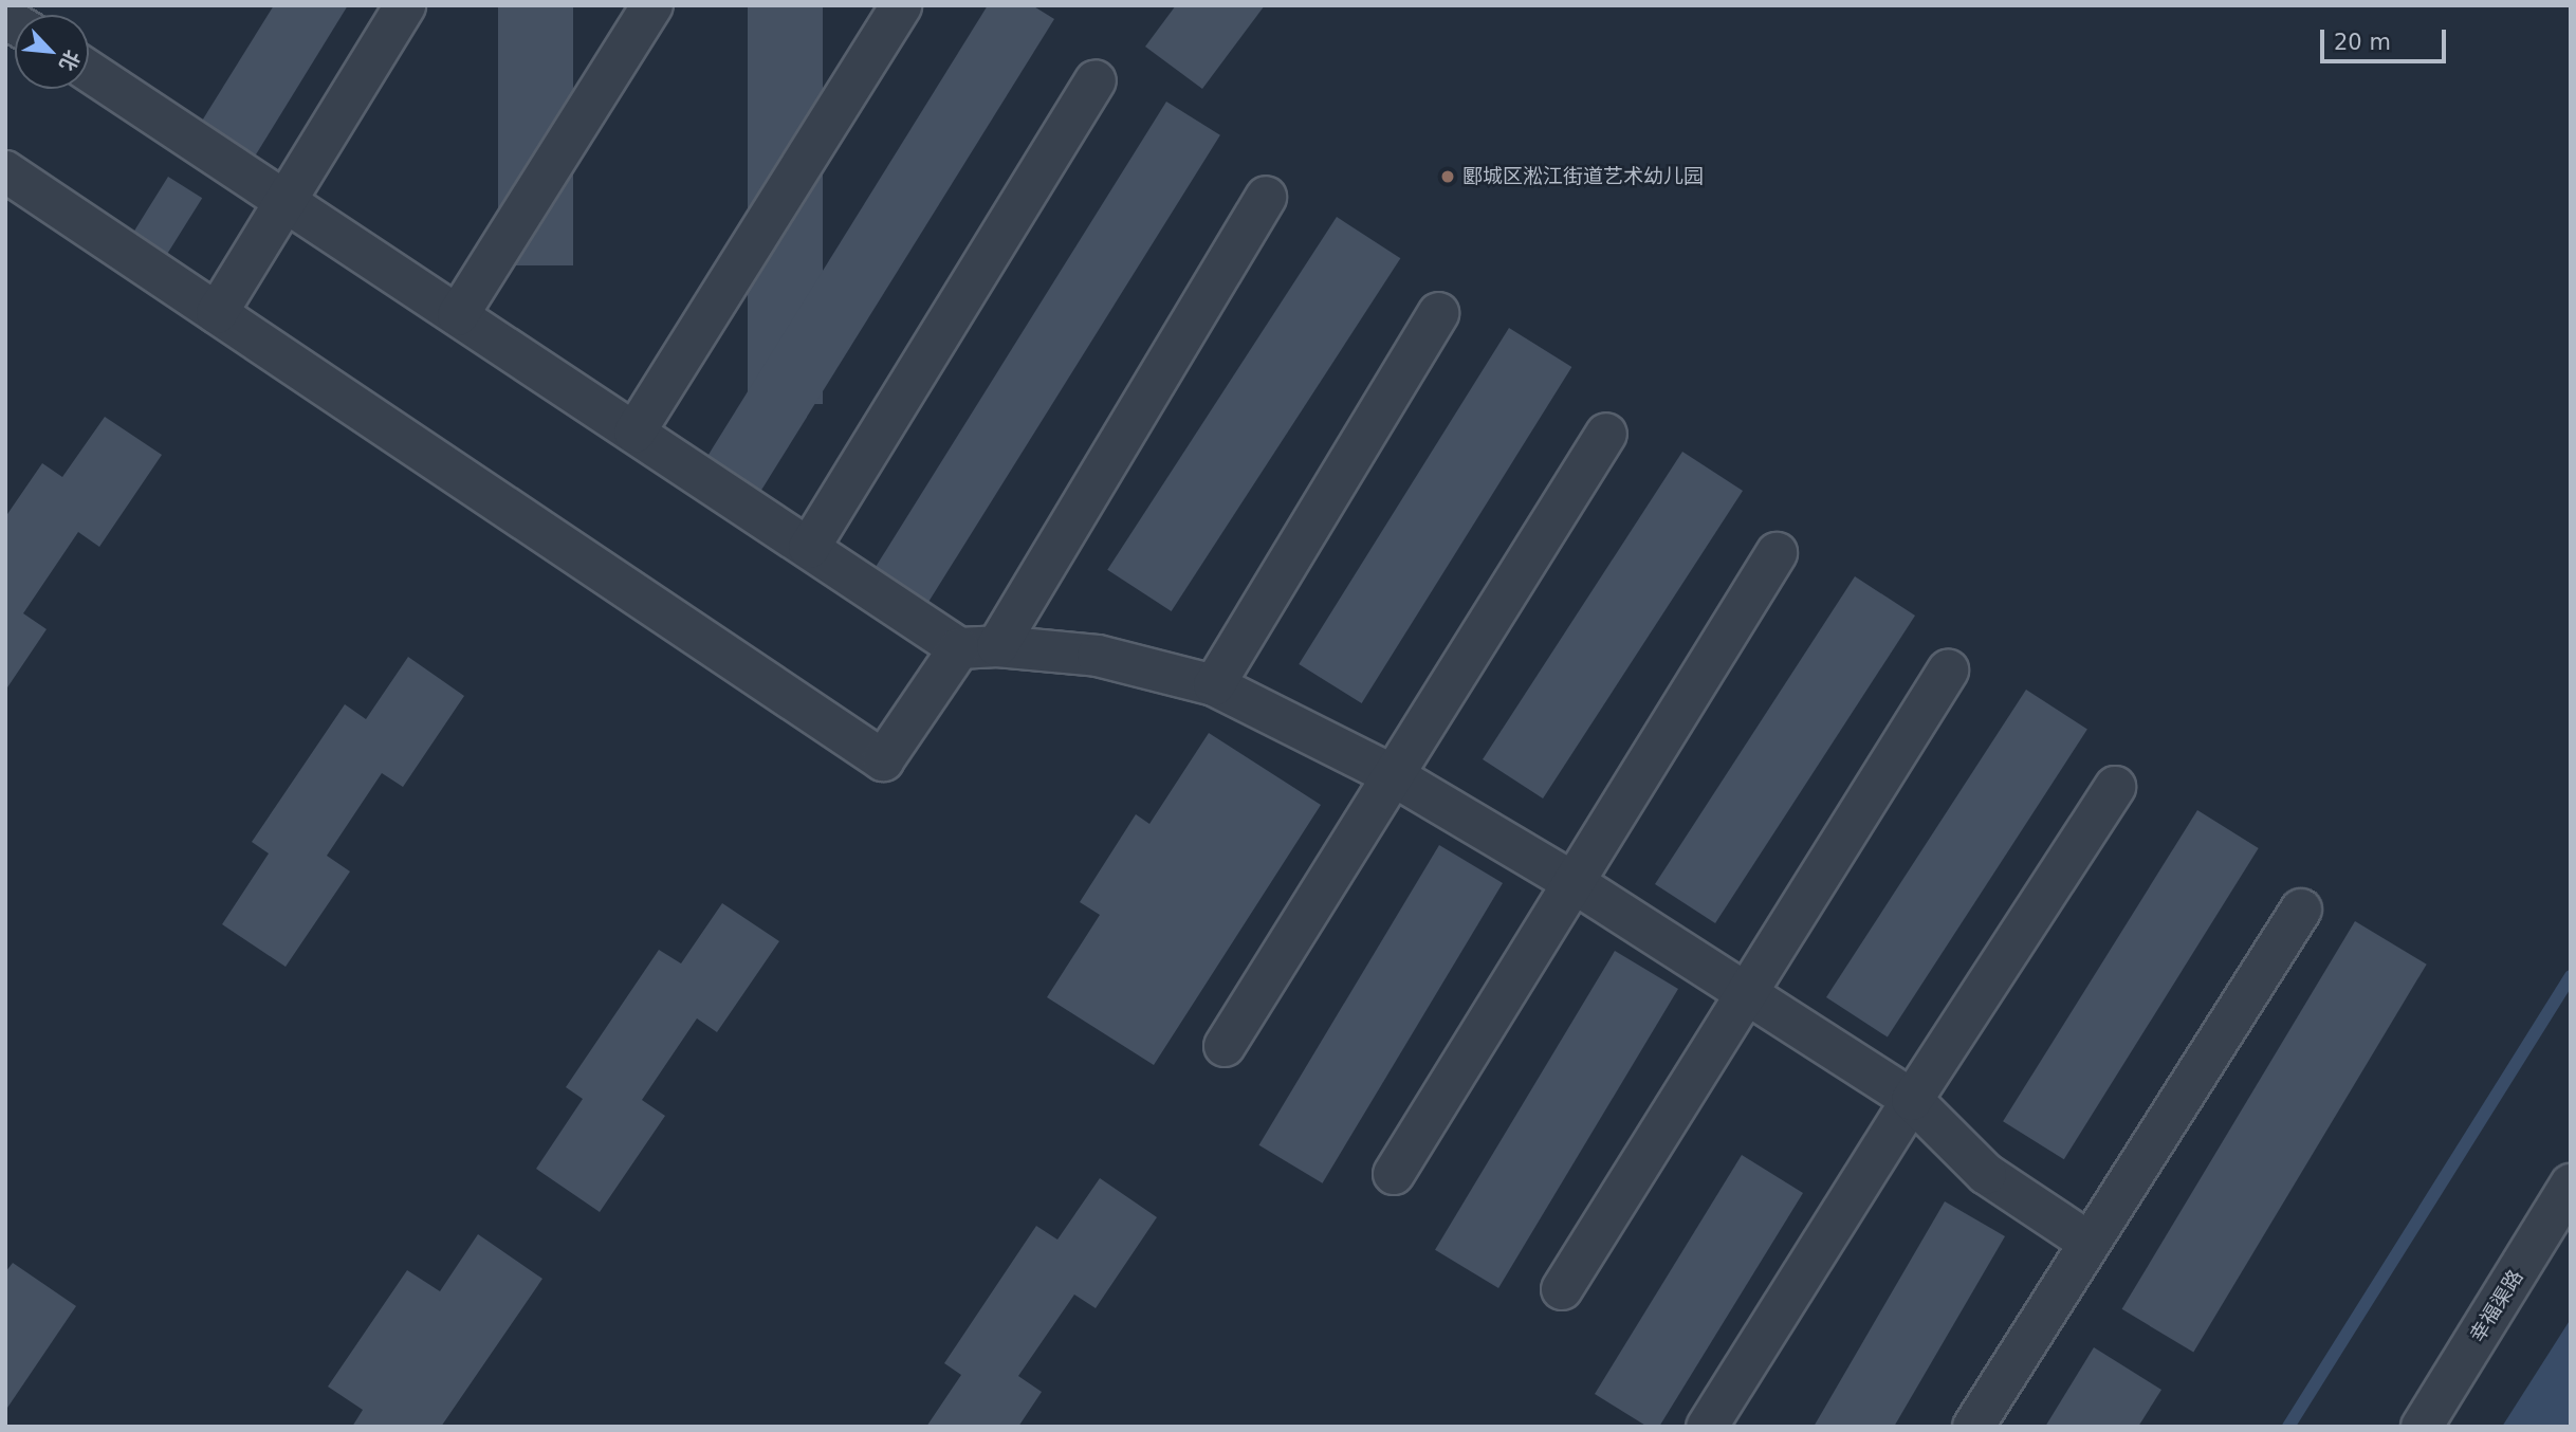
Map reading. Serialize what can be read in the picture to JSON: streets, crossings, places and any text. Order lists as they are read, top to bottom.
{
  "streets": {
    "street": ["幸福渠路"]
  },
  "places": ["郾城区淞江街道艺术幼儿园"],
  "scale_bar": "20 m",
  "north": "bottom right"
}
